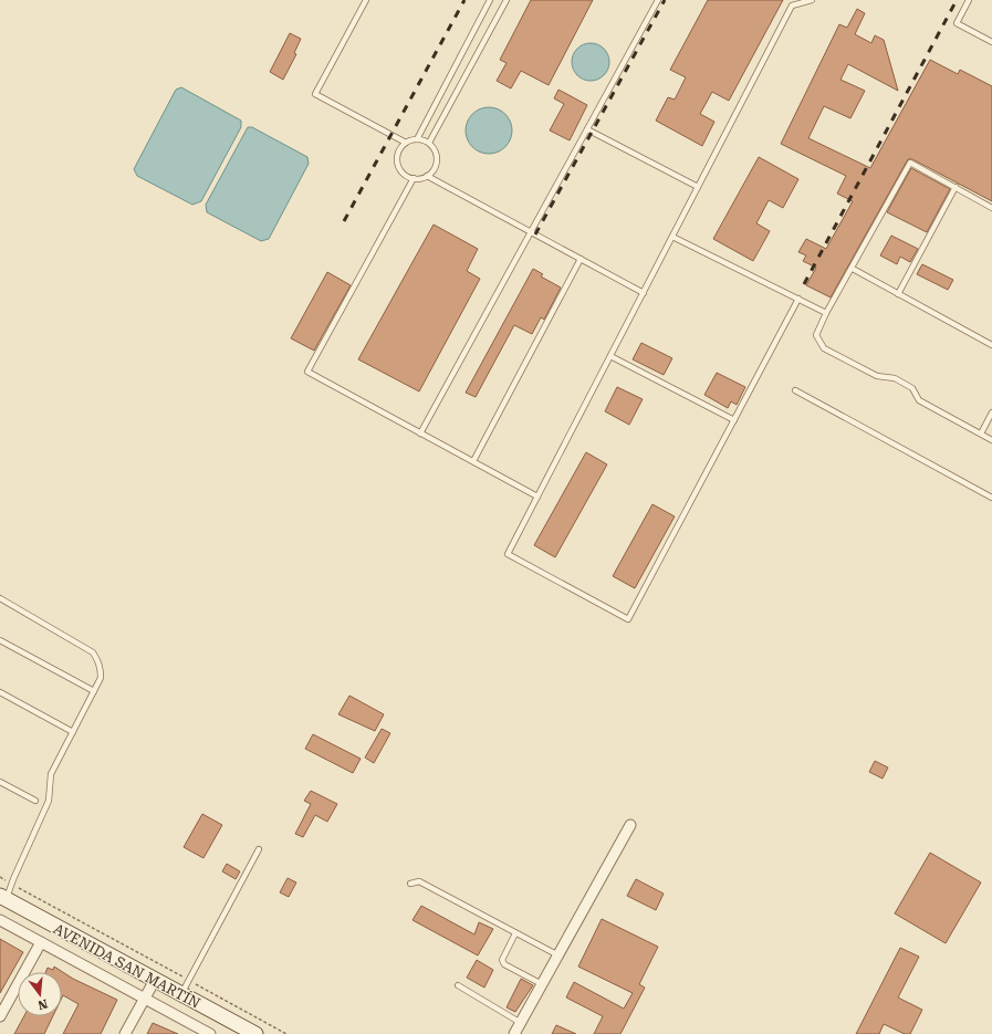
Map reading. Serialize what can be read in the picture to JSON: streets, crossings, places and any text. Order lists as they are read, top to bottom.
{
  "streets": {
    "street": ["AVENIDA SAN MARTÍN"]
  },
  "north": "bottom"
}
